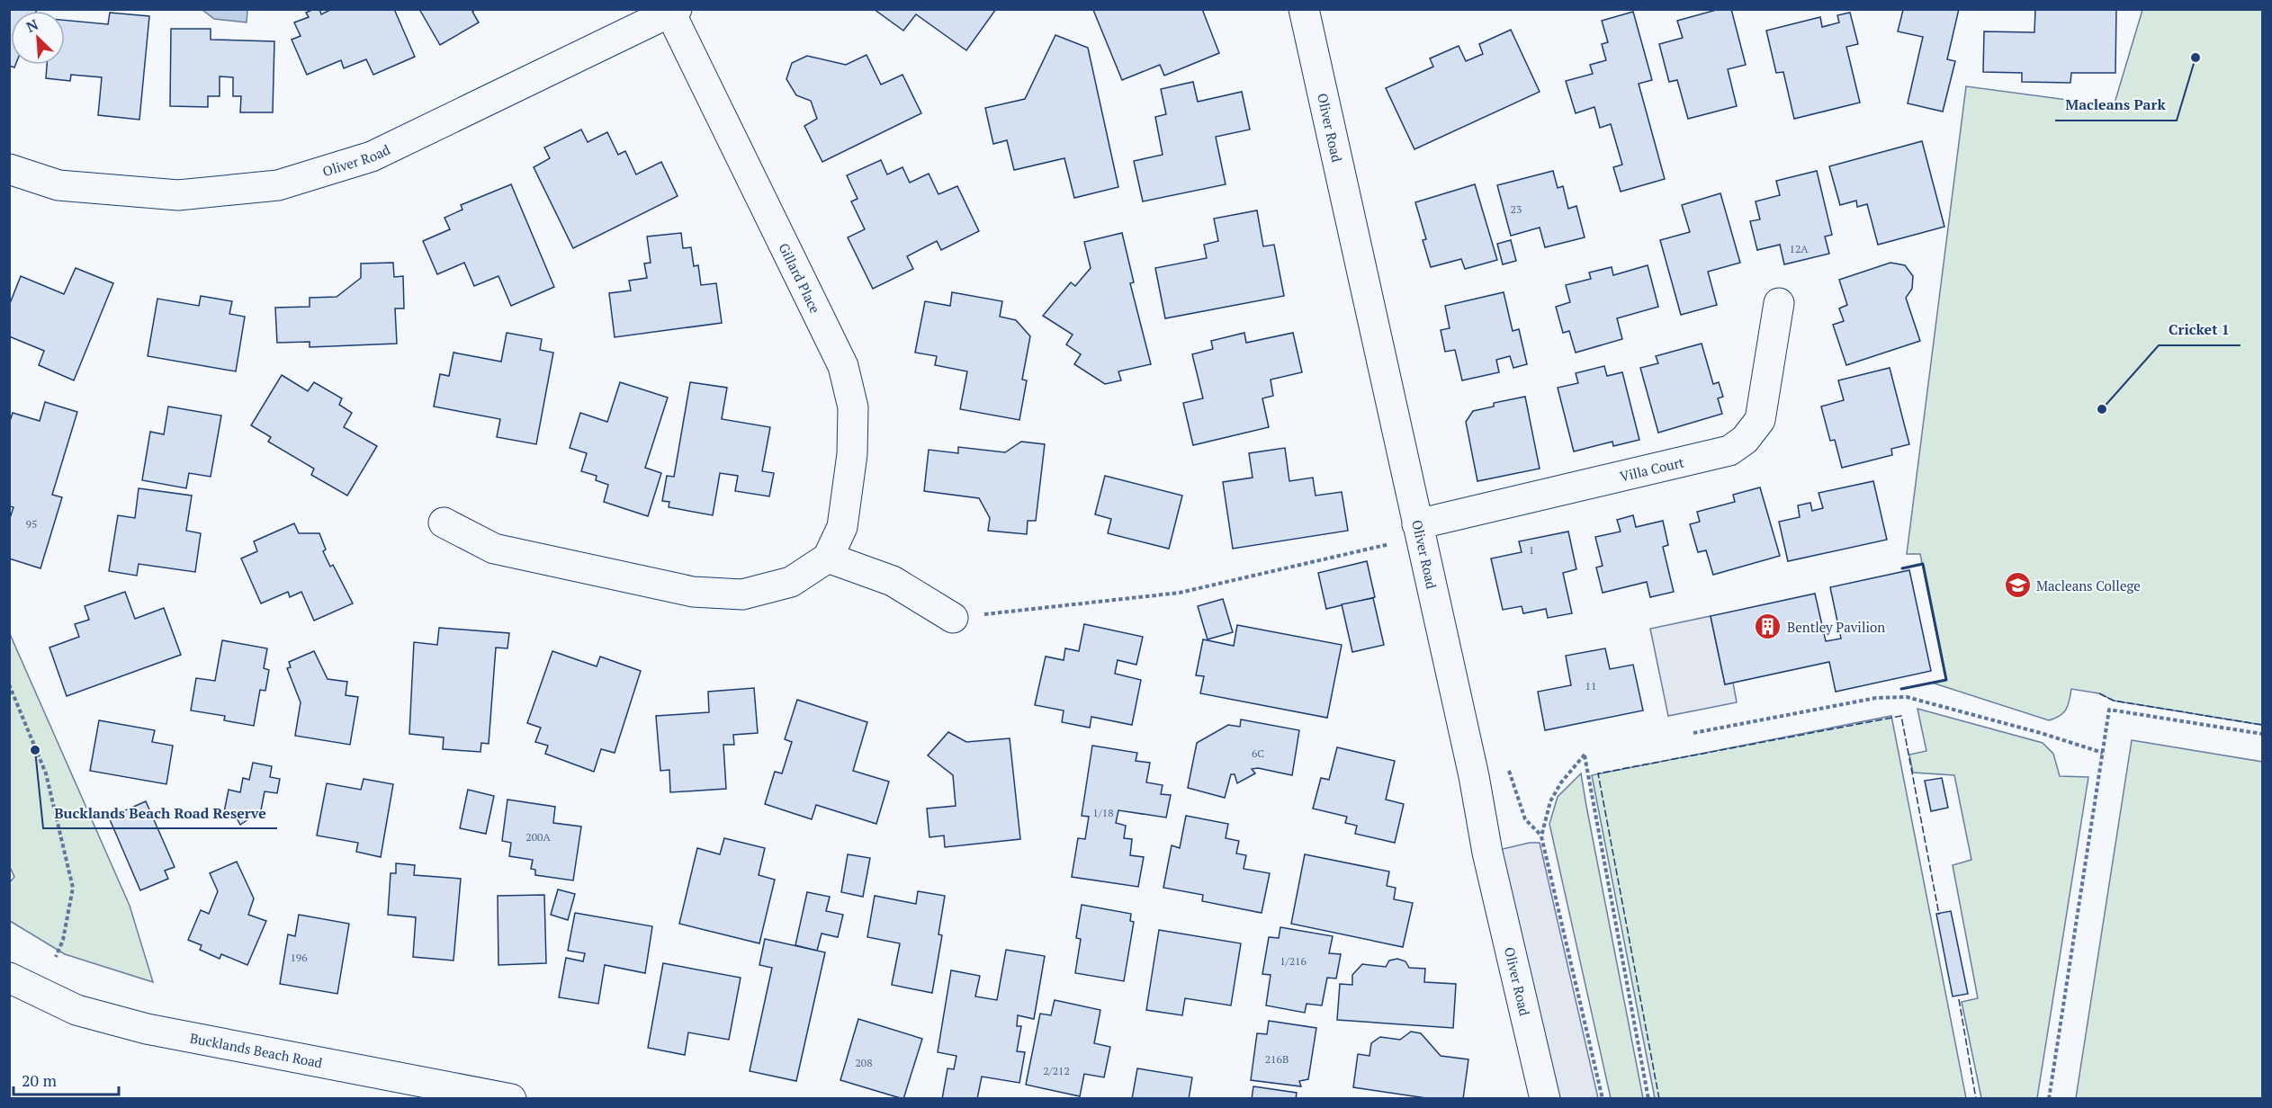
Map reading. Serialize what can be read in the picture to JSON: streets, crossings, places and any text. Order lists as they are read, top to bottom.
{
  "streets": {
    "street": [
      "Oliver Road",
      "Gillard Place",
      "Villa Court",
      "Bucklands Beach Road"
    ]
  },
  "crossings": [
    ["Oliver Road", "Gillard Place"],
    ["Oliver Road", "Villa Court"]
  ],
  "places": {
    "other": ["Macleans Park", "Cricket 1", "Bucklands Beach Road Reserve"],
    "school or university": ["Macleans College"],
    "building": ["Bentley Pavilion"]
  },
  "house_numbers": [
    "23",
    "12A",
    "95",
    "1",
    "11",
    "6C",
    "1/18",
    "200A",
    "196",
    "1/216",
    "216B",
    "208",
    "2/212"
  ],
  "scale_bar": "20 m",
  "north": "top left"
}
